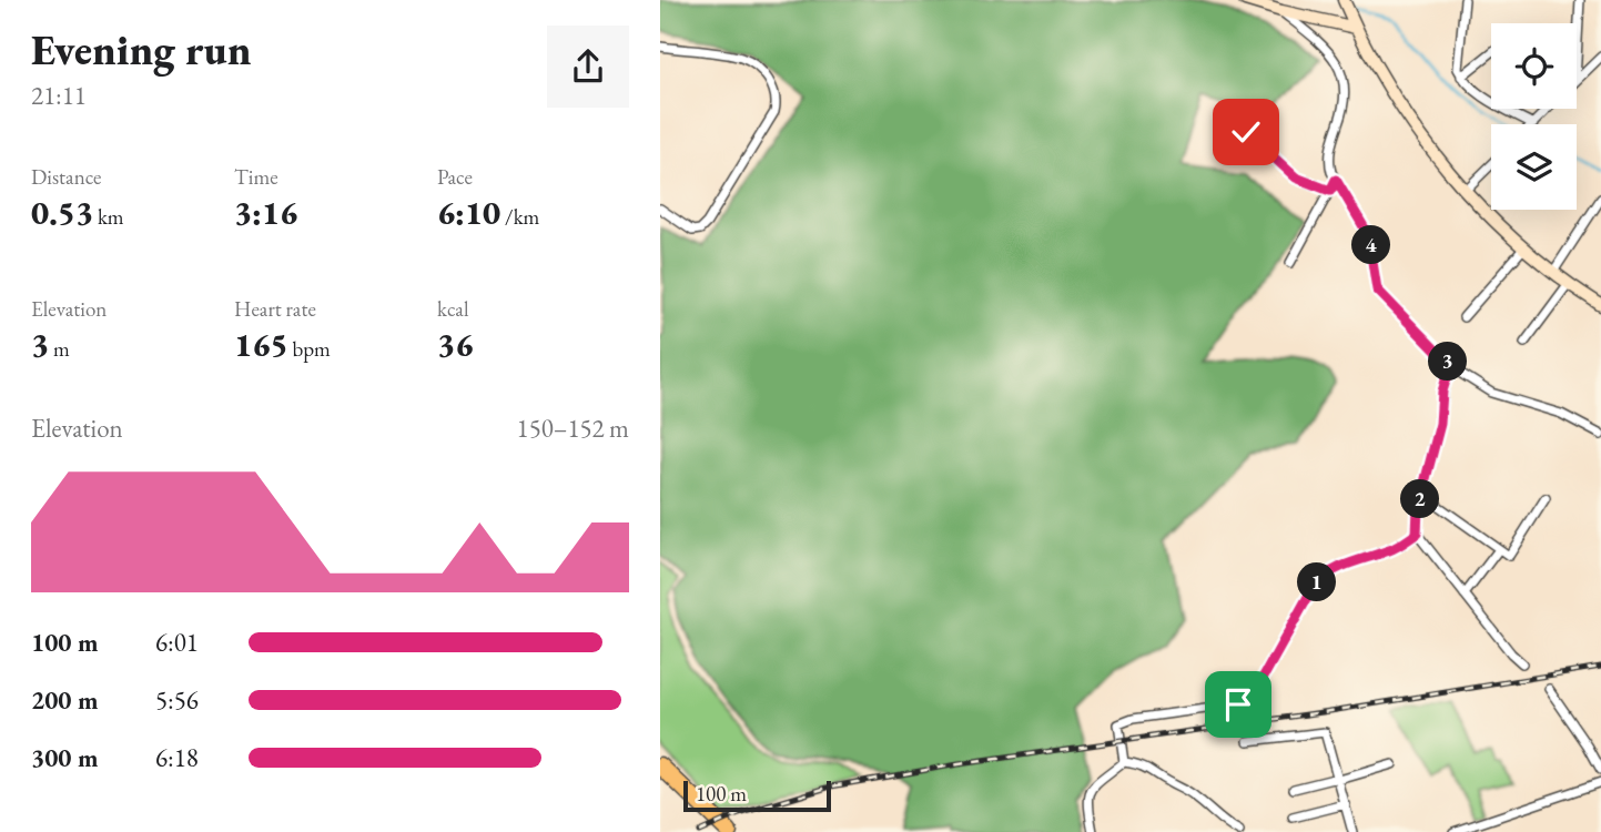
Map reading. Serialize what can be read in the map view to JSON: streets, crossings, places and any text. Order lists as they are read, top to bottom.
{
  "scale_bar": "100 m",
  "page": {
    "heading": ["Evening run", "21:11"],
    "stats": [
      ["Distance", "0.53 km"],
      ["Time", "3:16"],
      ["Pace", "6:10 /km"],
      ["Elevation", "3 m"],
      ["Heart rate", "165 bpm"],
      ["kcal", "36"]
    ],
    "pins": [
      "4",
      "3",
      "2",
      "1"
    ],
    "chart": ["Elevation", "150–152 m"],
    "list": [
      {
        "name": "100 m",
        "note": "6:01"
      },
      {
        "name": "200 m",
        "note": "5:56"
      },
      {
        "name": "300 m",
        "note": "6:18"
      }
    ],
    "scale": "100 m"
  }
}
